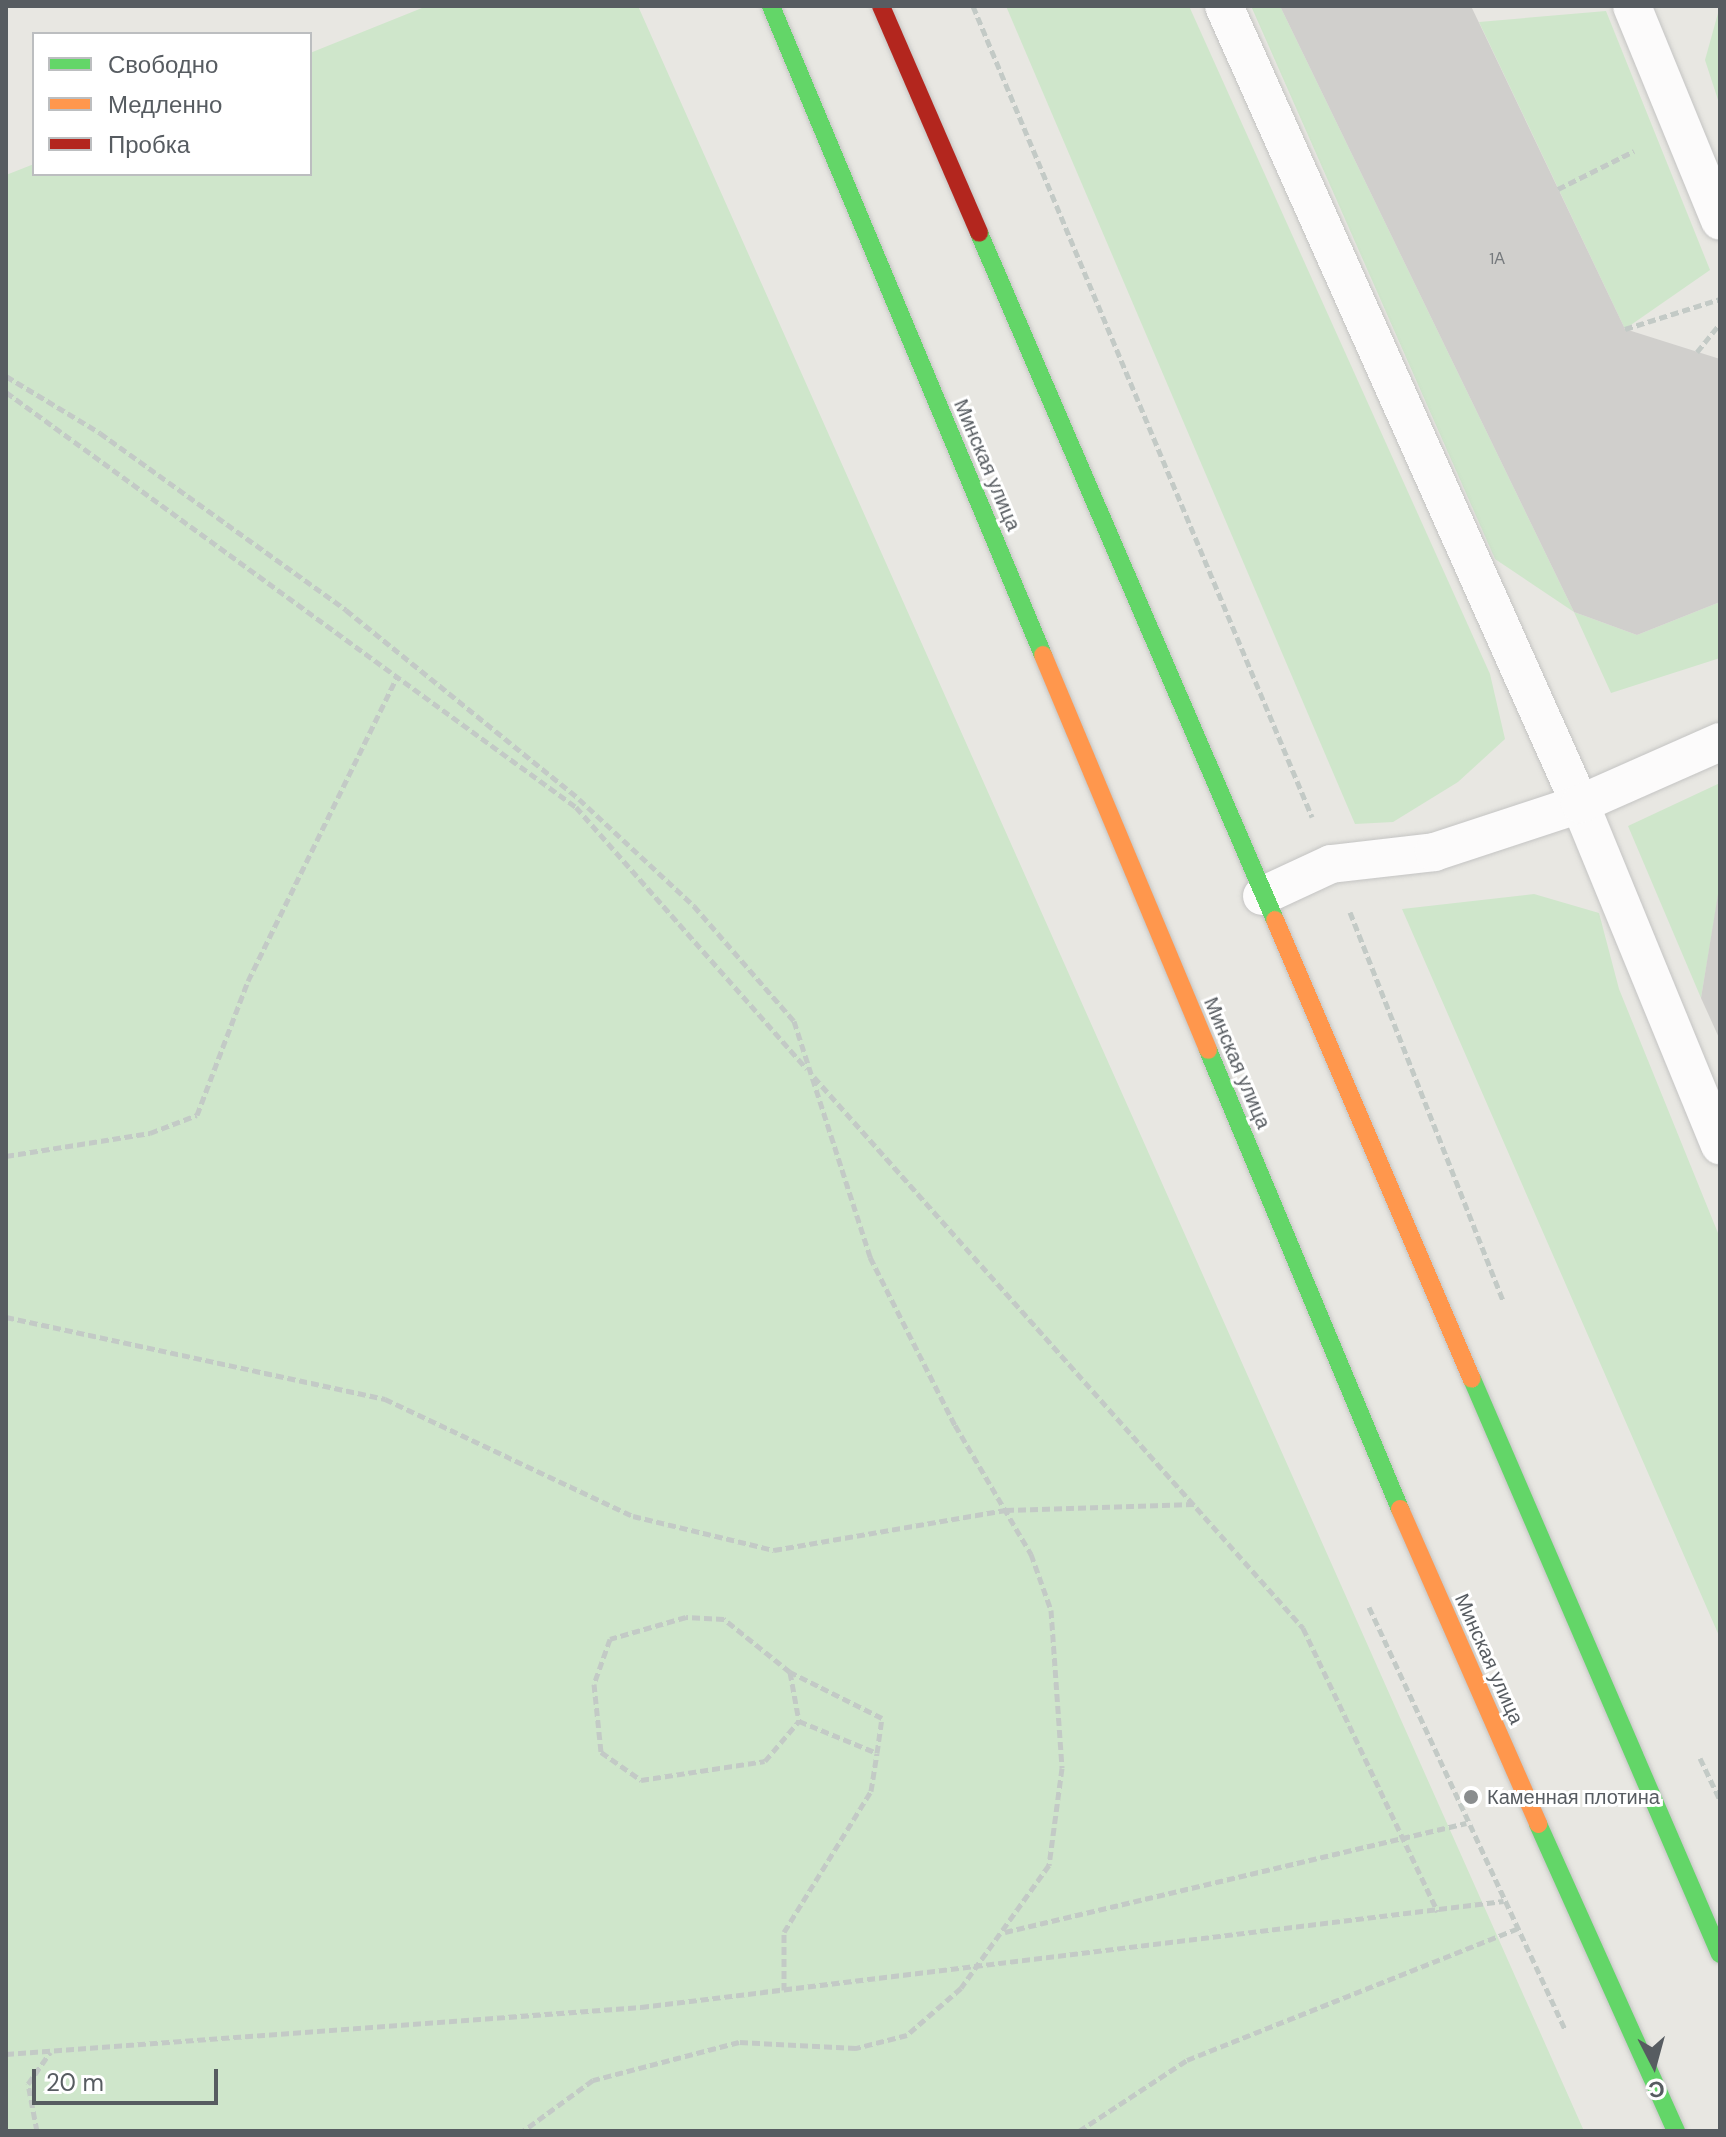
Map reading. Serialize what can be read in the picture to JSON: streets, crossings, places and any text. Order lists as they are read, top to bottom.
{
  "streets": {
    "main road": ["Минская улица"]
  },
  "places": ["Каменная плотина"],
  "house_numbers": ["1А"],
  "legend": ["Свободно", "Медленно", "Пробка"],
  "scale_bar": "20 m",
  "north": "bottom"
}
